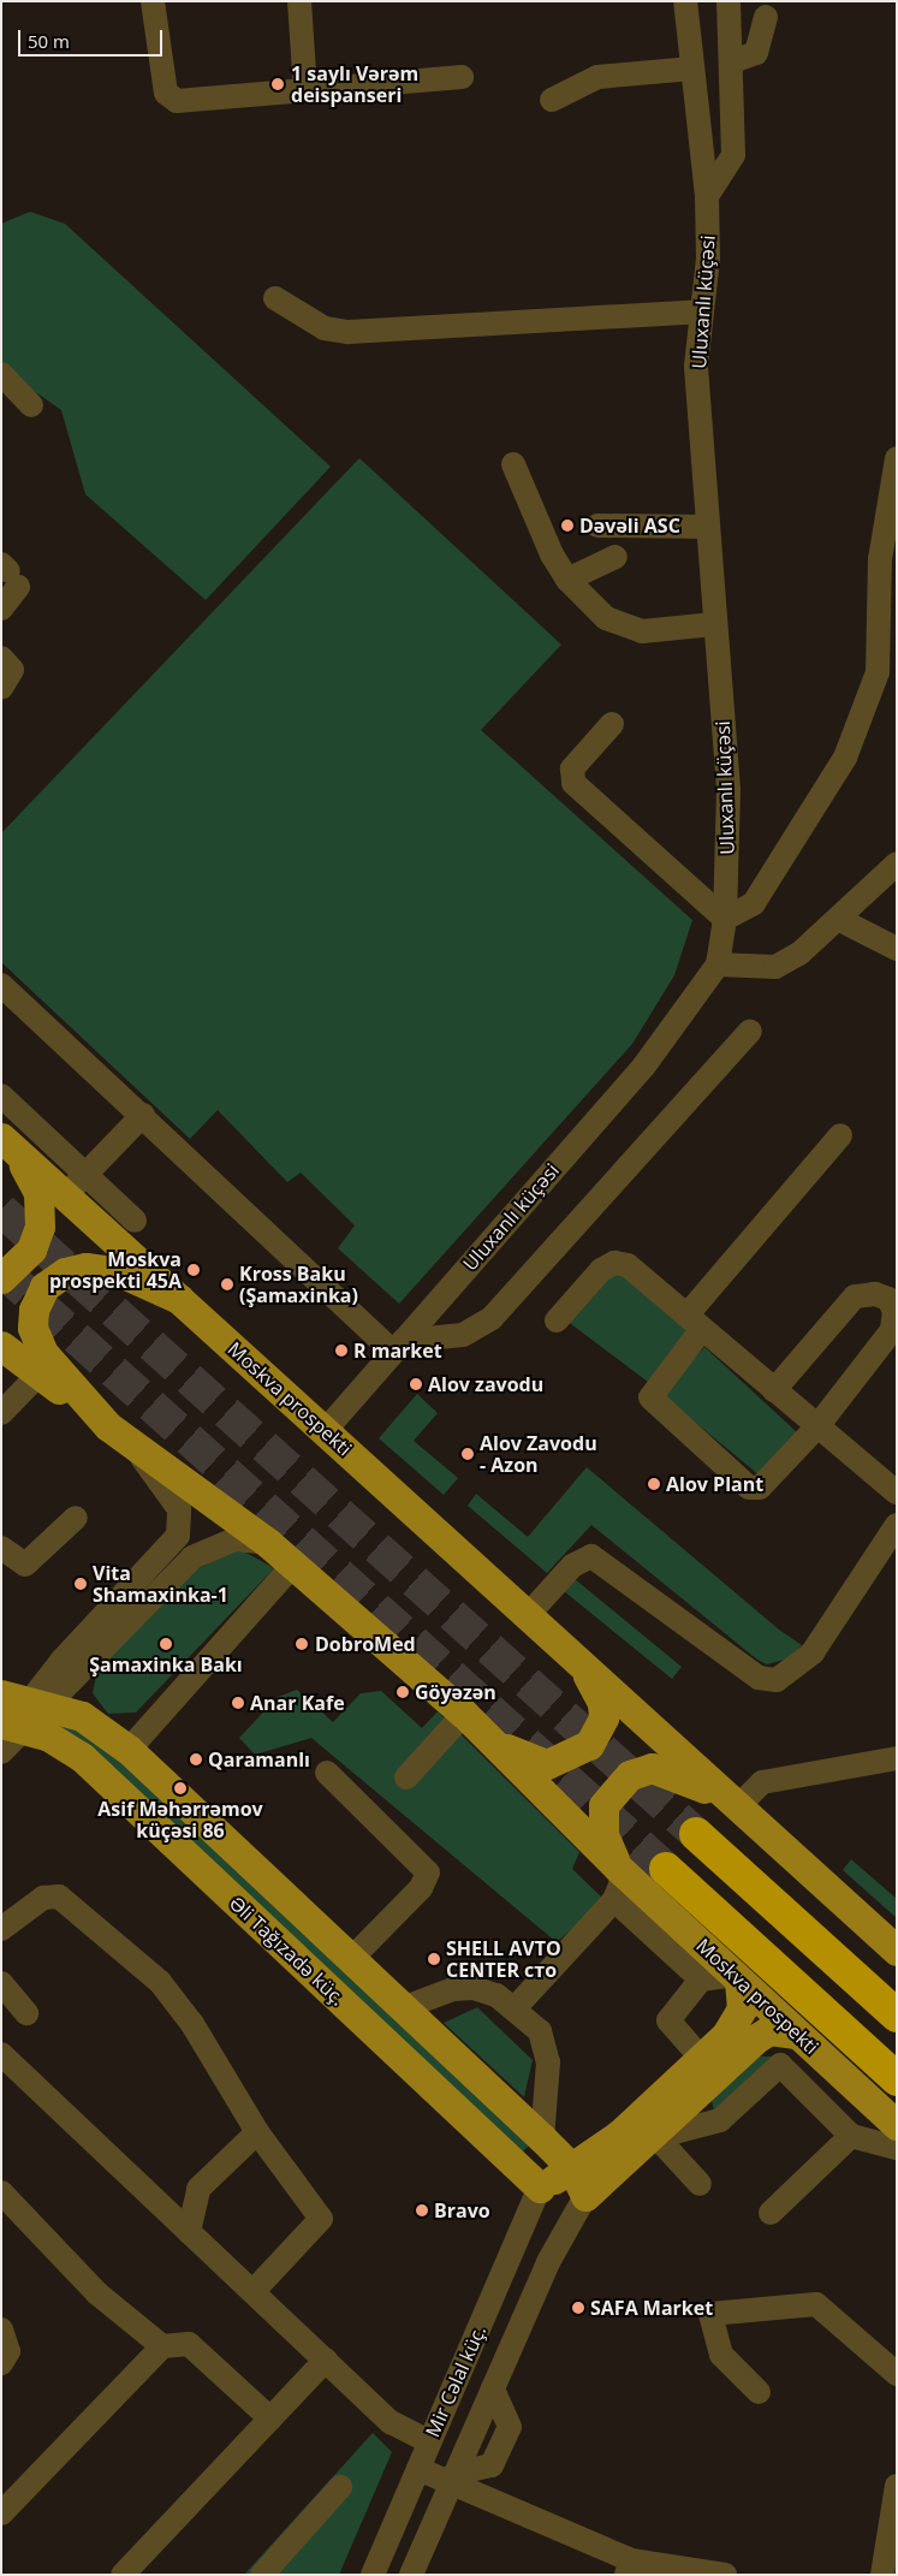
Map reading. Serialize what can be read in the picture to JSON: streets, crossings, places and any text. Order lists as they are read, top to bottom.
{
  "streets": {
    "highway": ["Moskva prospekti"],
    "main road": ["Əli Tağızadə küç."],
    "street": ["Uluxanlı küçəsi", "Mir Cəlal küç."]
  },
  "crossings": [
    ["Uluxanlı küçəsi", "Moskva prospekti"],
    ["Əli Tağızadə küç.", "Mir Cəlal küç."]
  ],
  "places": [
    "1 saylı Vərəm deispanseri",
    "Dəvəli ASC",
    "Moskva prospekti 45A",
    "Kross Baku (Şamaxinka)",
    "R market",
    "Alov zavodu",
    "Alov Zavodu - Azon",
    "Alov Plant",
    "Vita Shamaxinka-1",
    "Şamaxinka Bakı",
    "DobroMed",
    "Göyəzən",
    "Anar Kafe",
    "Qaramanlı",
    "Asif Məhərrəmov küçəsi 86",
    "SHELL AVTO CENTER сто",
    "Bravo",
    "SAFA Market"
  ],
  "scale_bar": "50 m"
}
